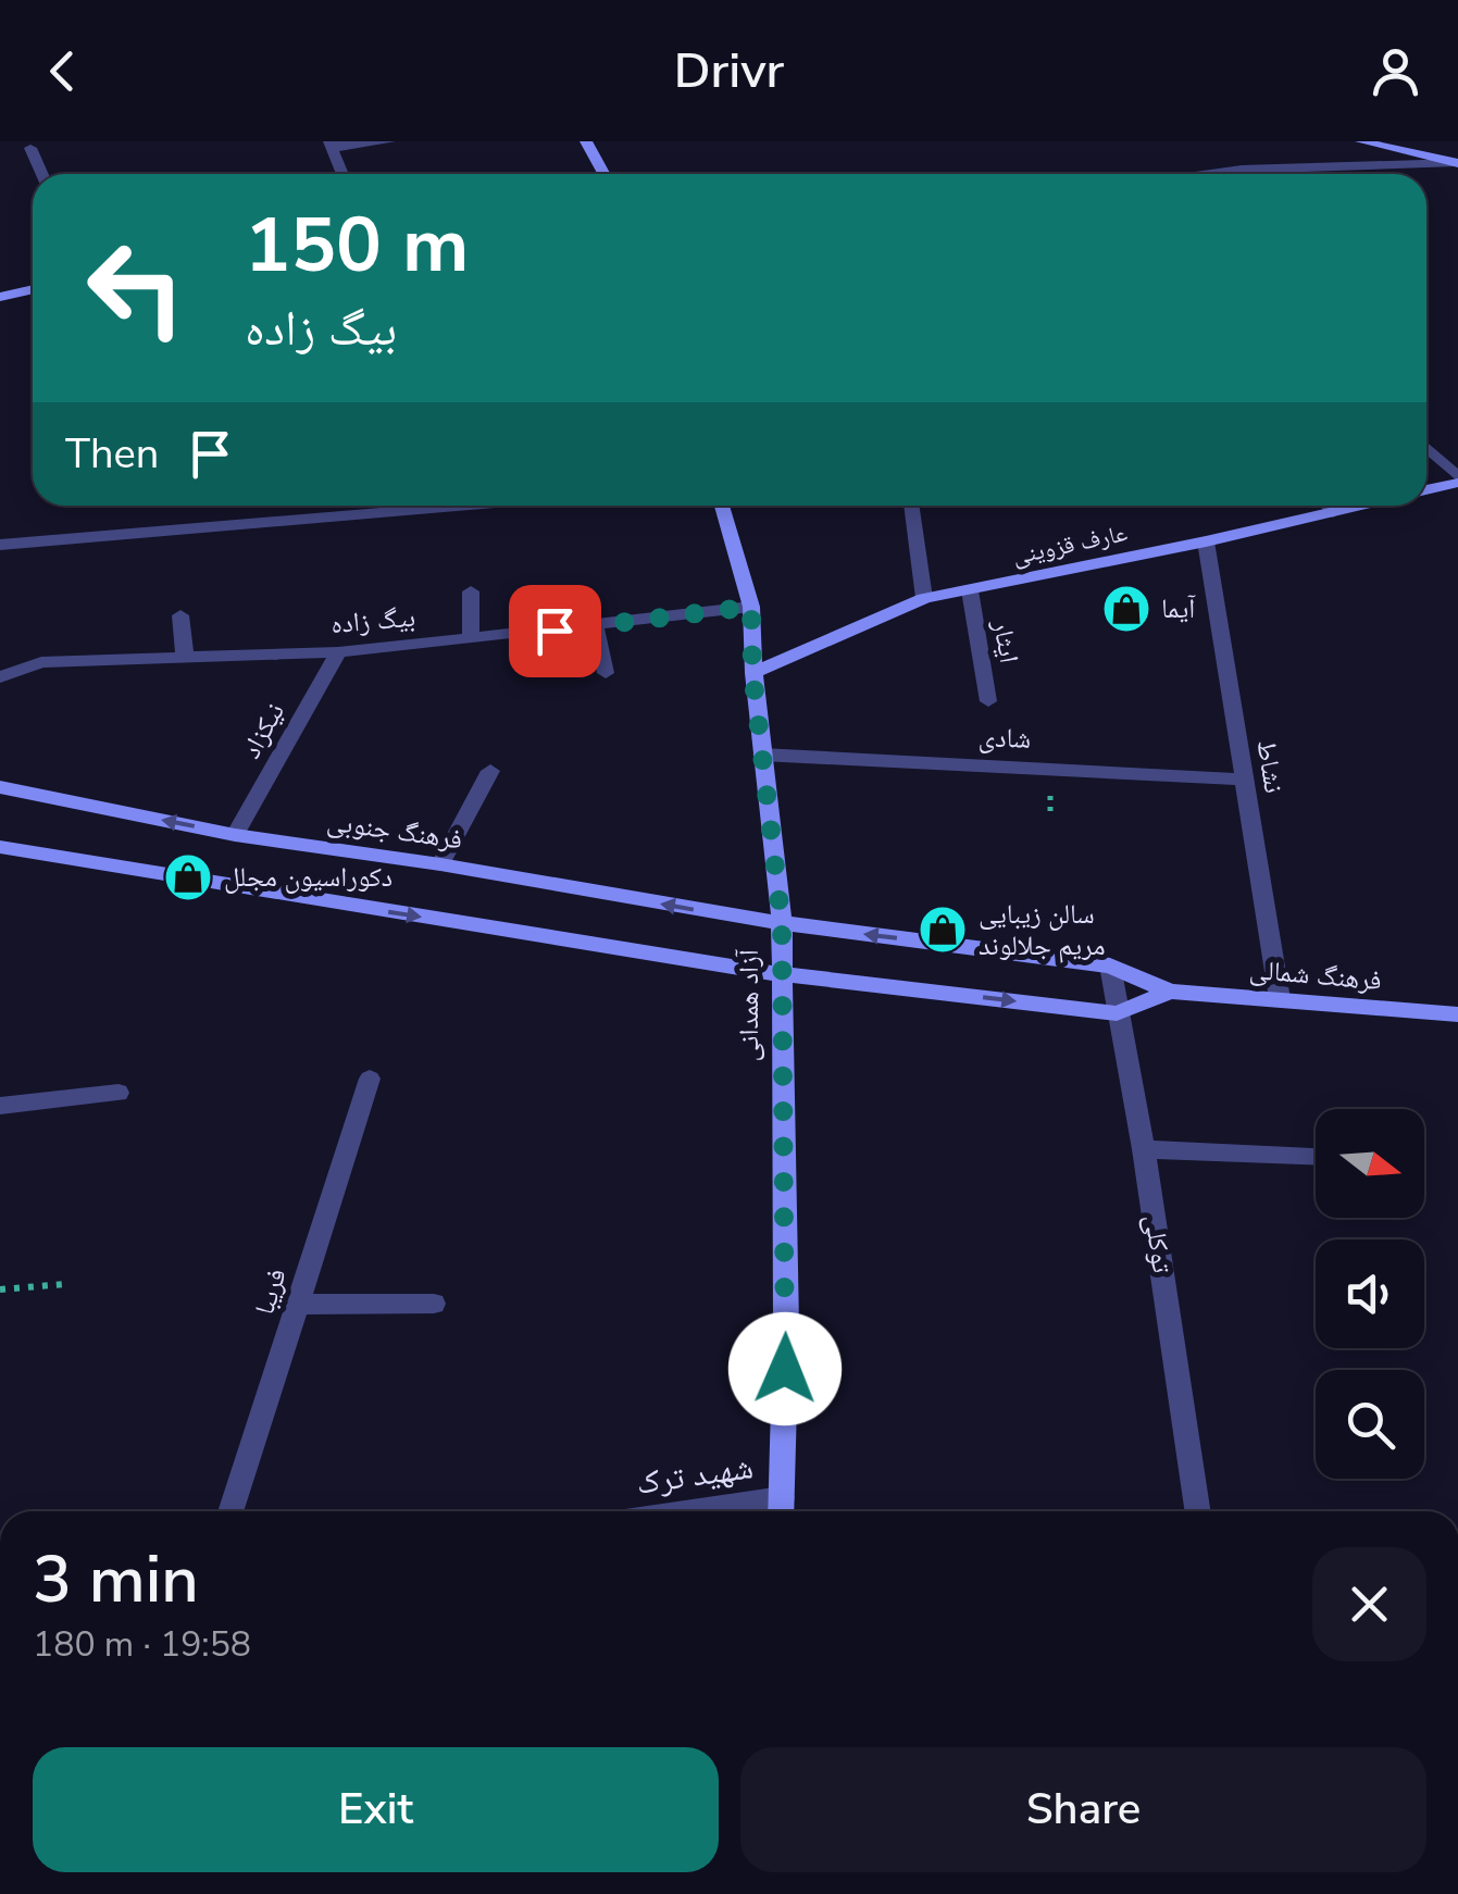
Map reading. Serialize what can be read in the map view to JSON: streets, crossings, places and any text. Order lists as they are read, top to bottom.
{
  "streets": {
    "street": [
      "عارف قزوینی",
      "بیگ زاده",
      "ایثار",
      "نیکزاد",
      "شادی",
      "نشاط",
      "فرهنگ جنوبی",
      "فرهنگ شمالی",
      "آزاد همدانی",
      "توکلی",
      "فریبا"
    ]
  },
  "crossings": [
    ["عارف قزوینی", "ایثار"],
    ["عارف قزوینی", "نشاط"],
    ["عارف قزوینی", "آزاد همدانی"],
    ["بیگ زاده", "نیکزاد"],
    ["بیگ زاده", "آزاد همدانی"],
    ["نیکزاد", "فرهنگ جنوبی"],
    ["شادی", "نشاط"],
    ["شادی", "آزاد همدانی"],
    ["نشاط", "فرهنگ شمالی"],
    ["فرهنگ جنوبی", "فرهنگ شمالی"],
    ["فرهنگ جنوبی", "آزاد همدانی"],
    ["فرهنگ شمالی", "آزاد همدانی"],
    ["فرهنگ شمالی", "توکلی"]
  ],
  "places": {
    "shop": ["آيما", "دکوراسیون مجلل", "سالن زیبایی مریم جلالوند"]
  },
  "north": "right",
  "page": {
    "header": "Drivr",
    "turn": ["150 m", "بیگ زاده"],
    "then": "Then",
    "heading": ["3 min", "180 m · 19:58"],
    "buttons": ["Exit", "Share"]
  }
}
